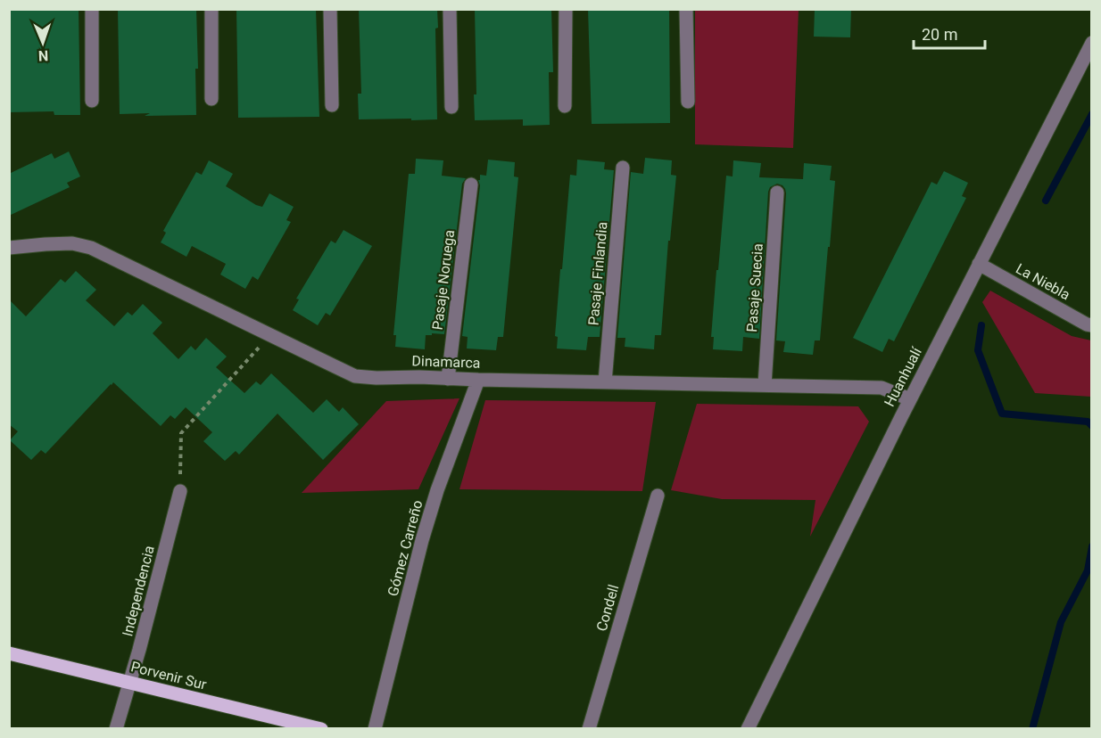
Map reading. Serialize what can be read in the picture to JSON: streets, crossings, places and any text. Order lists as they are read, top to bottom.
{
  "streets": {
    "main road": ["Porvenir Sur"],
    "street": [
      "Pasaje Finlandia",
      "Pasaje Noruega",
      "La Niebla",
      "Pasaje Suecia",
      "Dinamarca",
      "Huanhualí",
      "Gómez Carreño",
      "Independencia",
      "Condell"
    ]
  },
  "crossings": [
    ["Pasaje Finlandia", "Dinamarca"],
    ["Pasaje Noruega", "Dinamarca"],
    ["La Niebla", "Huanhualí"],
    ["Pasaje Suecia", "Dinamarca"],
    ["Dinamarca", "Huanhualí"],
    ["Dinamarca", "Gómez Carreño"],
    ["Independencia", "Porvenir Sur"]
  ],
  "scale_bar": "20 m",
  "north": "bottom"
}
